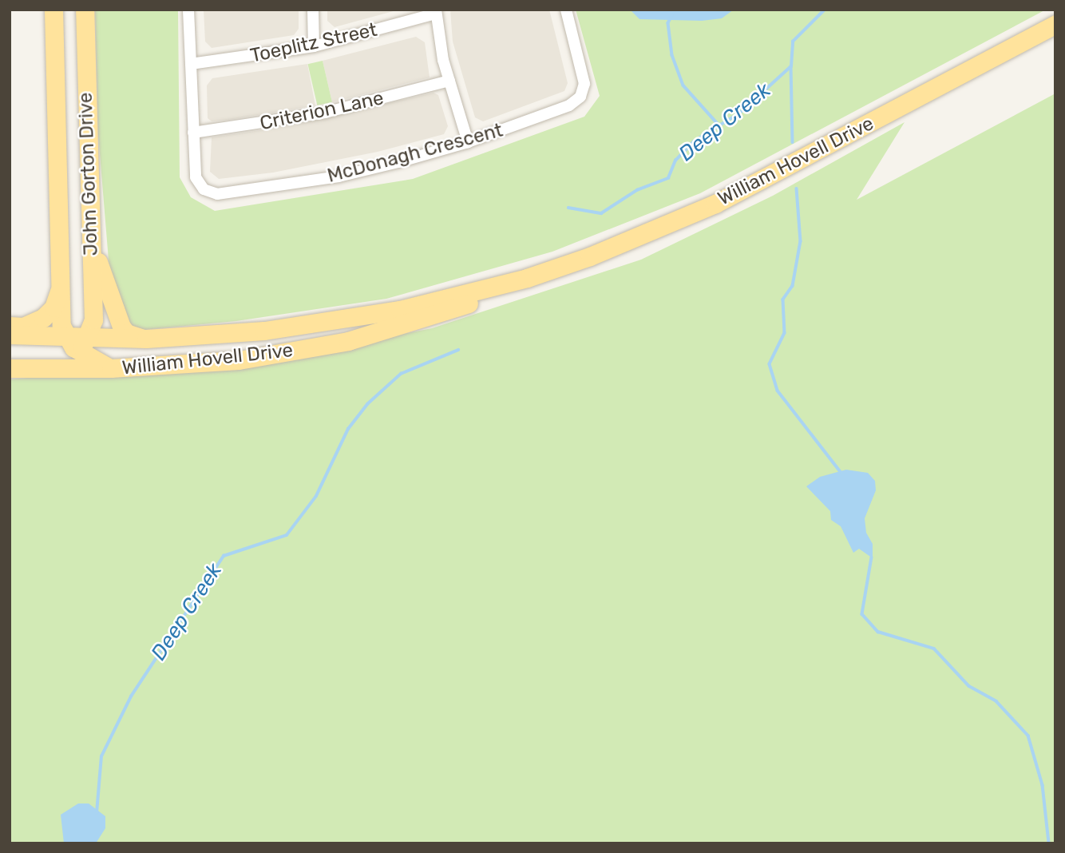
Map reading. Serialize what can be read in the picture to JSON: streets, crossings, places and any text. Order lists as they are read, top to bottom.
{
  "streets": {
    "main road": ["William Hovell Drive", "John Gorton Drive"],
    "street": ["Toeplitz Street", "Criterion Lane", "McDonagh Crescent"]
  },
  "crossings": [
    ["Toeplitz Street", "McDonagh Crescent"],
    ["Criterion Lane", "McDonagh Crescent"],
    ["William Hovell Drive", "John Gorton Drive"]
  ],
  "water": ["Deep Creek"]
}
